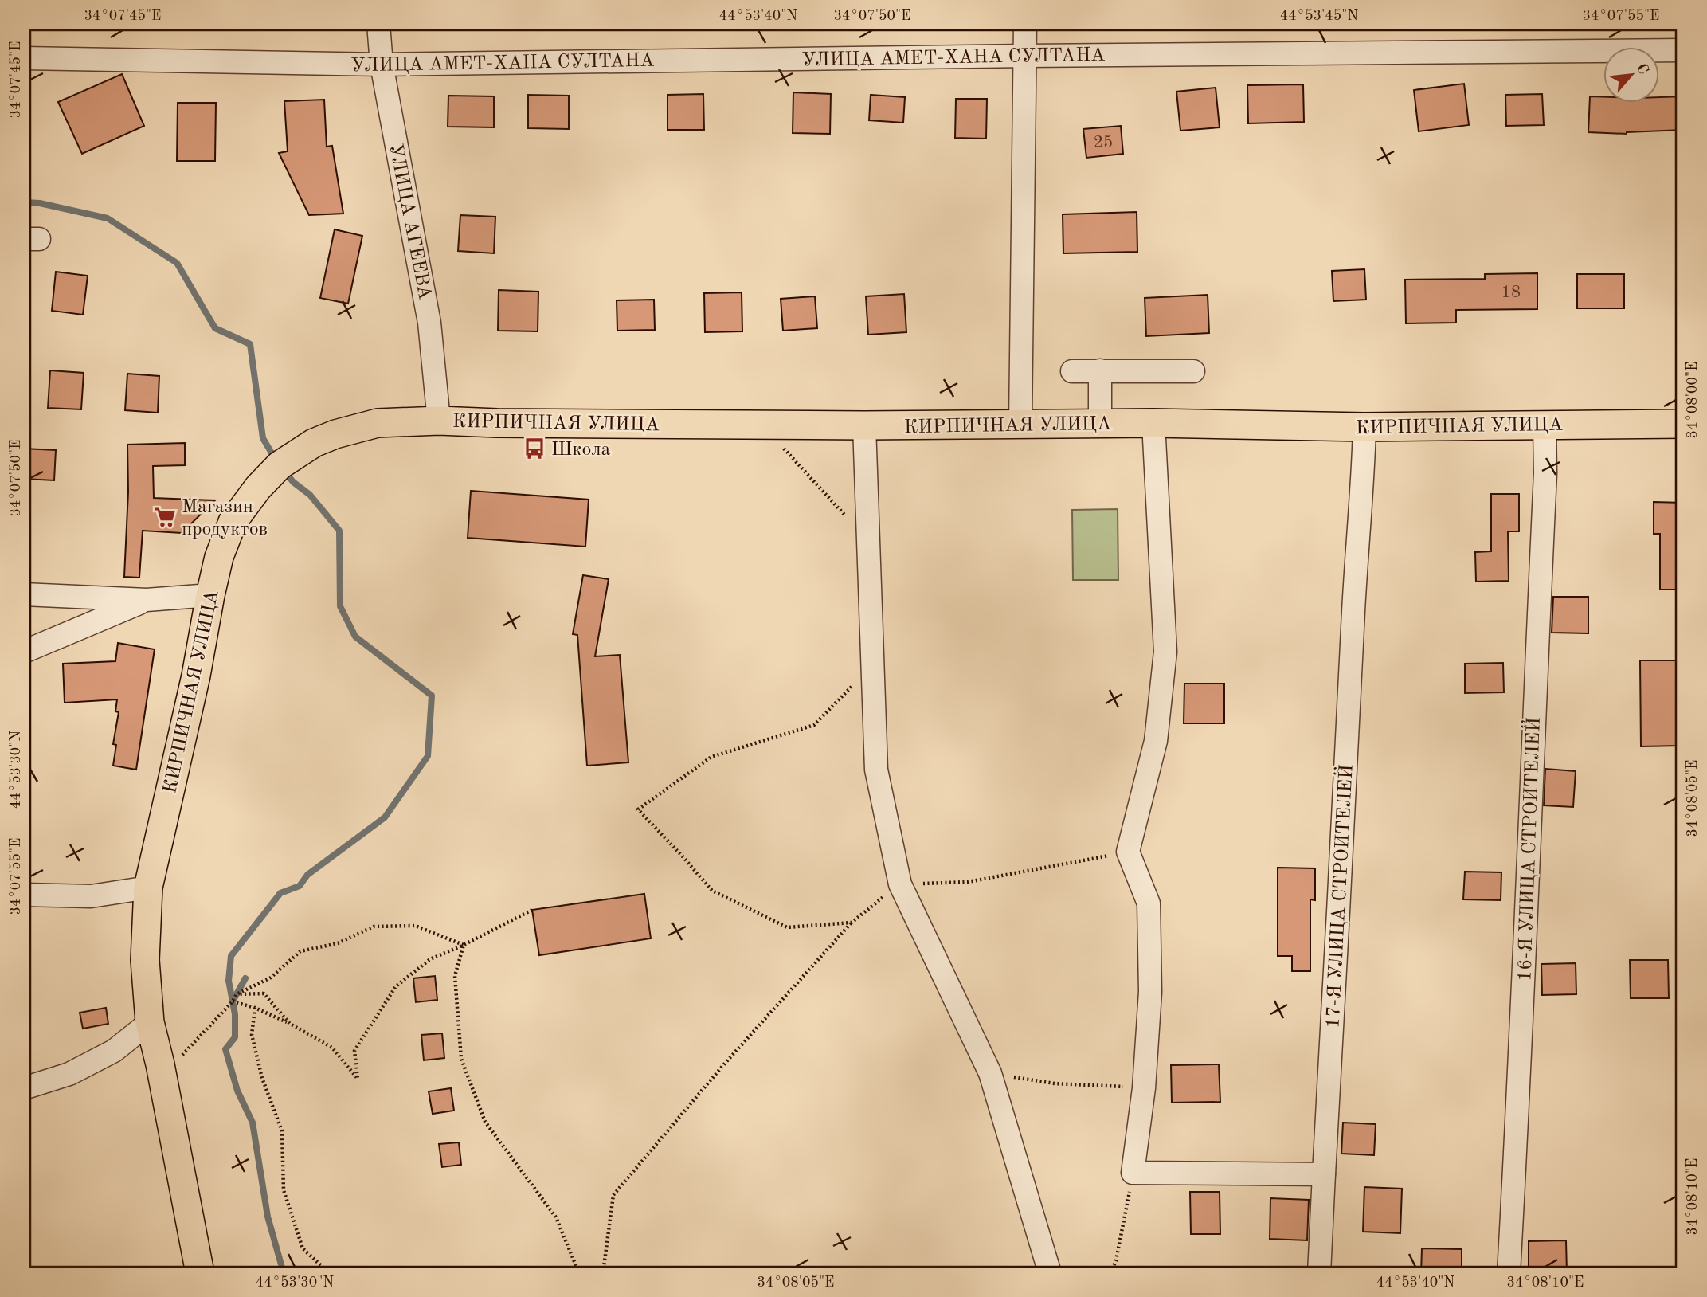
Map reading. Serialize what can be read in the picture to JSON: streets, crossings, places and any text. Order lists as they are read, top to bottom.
{
  "streets": {
    "main road": ["КИРПИЧНАЯ УЛИЦА"],
    "street": [
      "УЛИЦА АМЕТ-ХАНА СУЛТАНА",
      "УЛИЦА АГЕЕВА",
      "16-Я УЛИЦА СТРОИТЕЛЕЙ",
      "17-Я УЛИЦА СТРОИТЕЛЕЙ"
    ]
  },
  "crossings": [
    ["УЛИЦА АМЕТ-ХАНА СУЛТАНА", "УЛИЦА АГЕЕВА"],
    ["УЛИЦА АГЕЕВА", "КИРПИЧНАЯ УЛИЦА"],
    ["КИРПИЧНАЯ УЛИЦА", "16-Я УЛИЦА СТРОИТЕЛЕЙ"],
    ["КИРПИЧНАЯ УЛИЦА", "17-Я УЛИЦА СТРОИТЕЛЕЙ"]
  ],
  "places": {
    "bus stop": ["Школа"],
    "supermarket": ["Магазин продуктов"]
  },
  "house_numbers": ["25", "18"],
  "north": "top right",
  "coordinates": [
    "34°07'45\"E",
    "44°53'40\"N",
    "34°07'50\"E",
    "44°53'45\"N",
    "34°07'55\"E",
    "34°08'00\"E",
    "44°53'30\"N",
    "34°08'05\"E",
    "34°08'10\"E"
  ]
}
